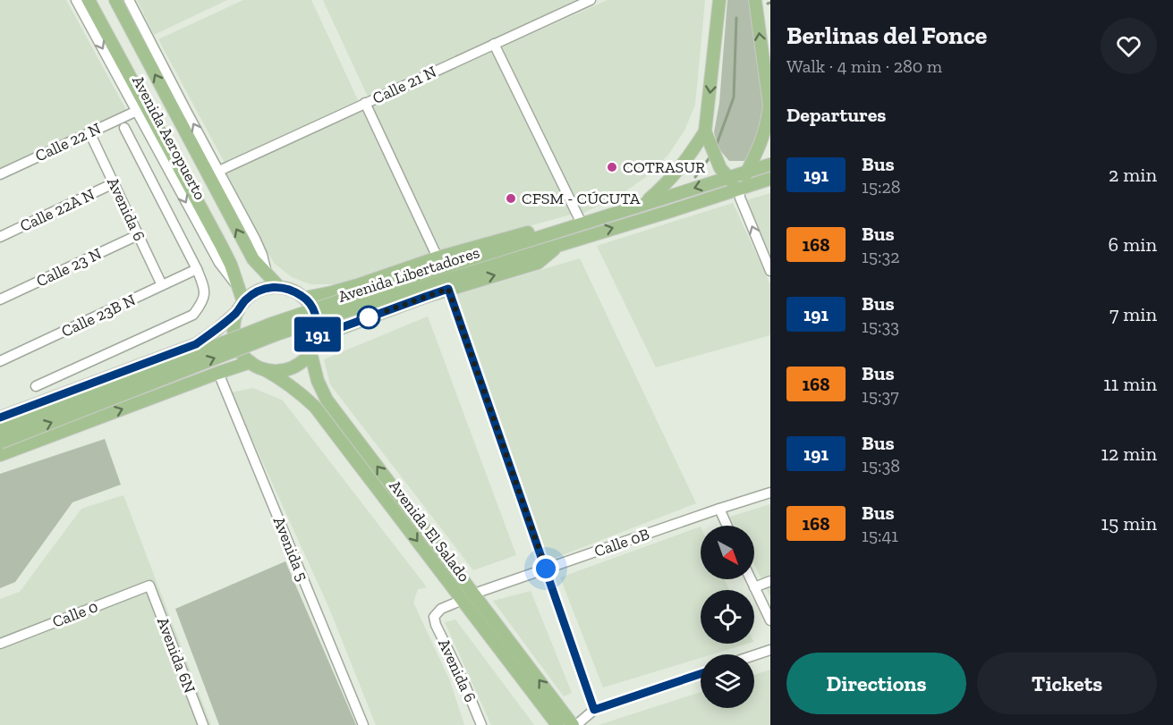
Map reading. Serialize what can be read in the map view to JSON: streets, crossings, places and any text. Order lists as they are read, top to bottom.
{
  "streets": {
    "main road": ["Avenida Aeropuerto", "Avenida Libertadores", "Avenida El Salado"],
    "street": [
      "Calle 21 N",
      "Calle 22 N",
      "Avenida 6",
      "Calle 22A N",
      "Calle 23 N",
      "Calle 23B N",
      "Calle 0B",
      "Avenida 5",
      "Calle 0",
      "Avenida 6N"
    ]
  },
  "crossings": [
    ["Calle 21 N", "Avenida Aeropuerto"],
    ["Avenida Aeropuerto", "Calle 22 N"],
    ["Avenida Aeropuerto", "Avenida El Salado"],
    ["Calle 22 N", "Avenida 6"],
    ["Avenida 6", "Calle 22A N"],
    ["Avenida 6", "Calle 23 N"],
    ["Avenida 6", "Calle 23B N"],
    ["Avenida 6", "Avenida El Salado"],
    ["Avenida El Salado", "Calle 0B"],
    ["Calle 0", "Avenida 6N"]
  ],
  "places": ["COTRASUR", "CFSM - CÚCUTA"],
  "lines": ["bus line 191"],
  "north": "bottom right",
  "page": {
    "on_map": "191",
    "heading": [
      ["Berlinas del Fonce", "Walk · 4 min · 280 m"],
      "Departures"
    ],
    "list": [
      {
        "mark": "191",
        "name": "Bus",
        "note": "15:28",
        "value": "2 min"
      },
      {
        "mark": "168",
        "name": "Bus",
        "note": "15:32",
        "value": "6 min"
      },
      {
        "mark": "191",
        "name": "Bus",
        "note": "15:33",
        "value": "7 min"
      },
      {
        "mark": "168",
        "name": "Bus",
        "note": "15:37",
        "value": "11 min"
      },
      {
        "mark": "191",
        "name": "Bus",
        "note": "15:38",
        "value": "12 min"
      },
      {
        "mark": "168",
        "name": "Bus",
        "note": "15:41",
        "value": "15 min"
      }
    ],
    "buttons": ["Directions", "Tickets"]
  }
}
